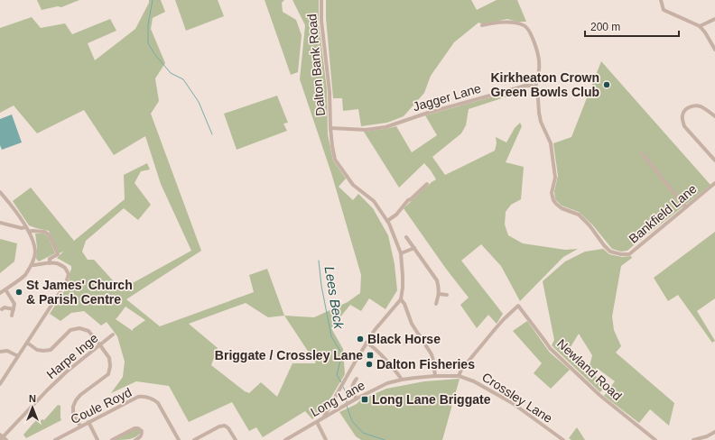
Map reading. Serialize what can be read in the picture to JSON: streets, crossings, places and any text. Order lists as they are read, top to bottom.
{
  "streets": {
    "street": [
      "Dalton Bank Road",
      "Jagger Lane",
      "Bankfield Lane",
      "Harpe Inge",
      "Newland Road",
      "Crossley Lane",
      "Long Lane",
      "Coule Royd"
    ]
  },
  "crossings": [
    ["Dalton Bank Road", "Jagger Lane"],
    ["Jagger Lane", "Bankfield Lane"],
    ["Newland Road", "Crossley Lane"],
    ["Crossley Lane", "Long Lane"]
  ],
  "water": ["Lees Beck"],
  "places": {
    "other": [
      "Kirkheaton Crown Green Bowls Club",
      "St James' Church & Parish Centre",
      "Black Horse",
      "Dalton Fisheries"
    ],
    "transit": ["Briggate / Crossley Lane", "Long Lane Briggate"]
  },
  "scale_bar": "200 m",
  "north": "top"
}
